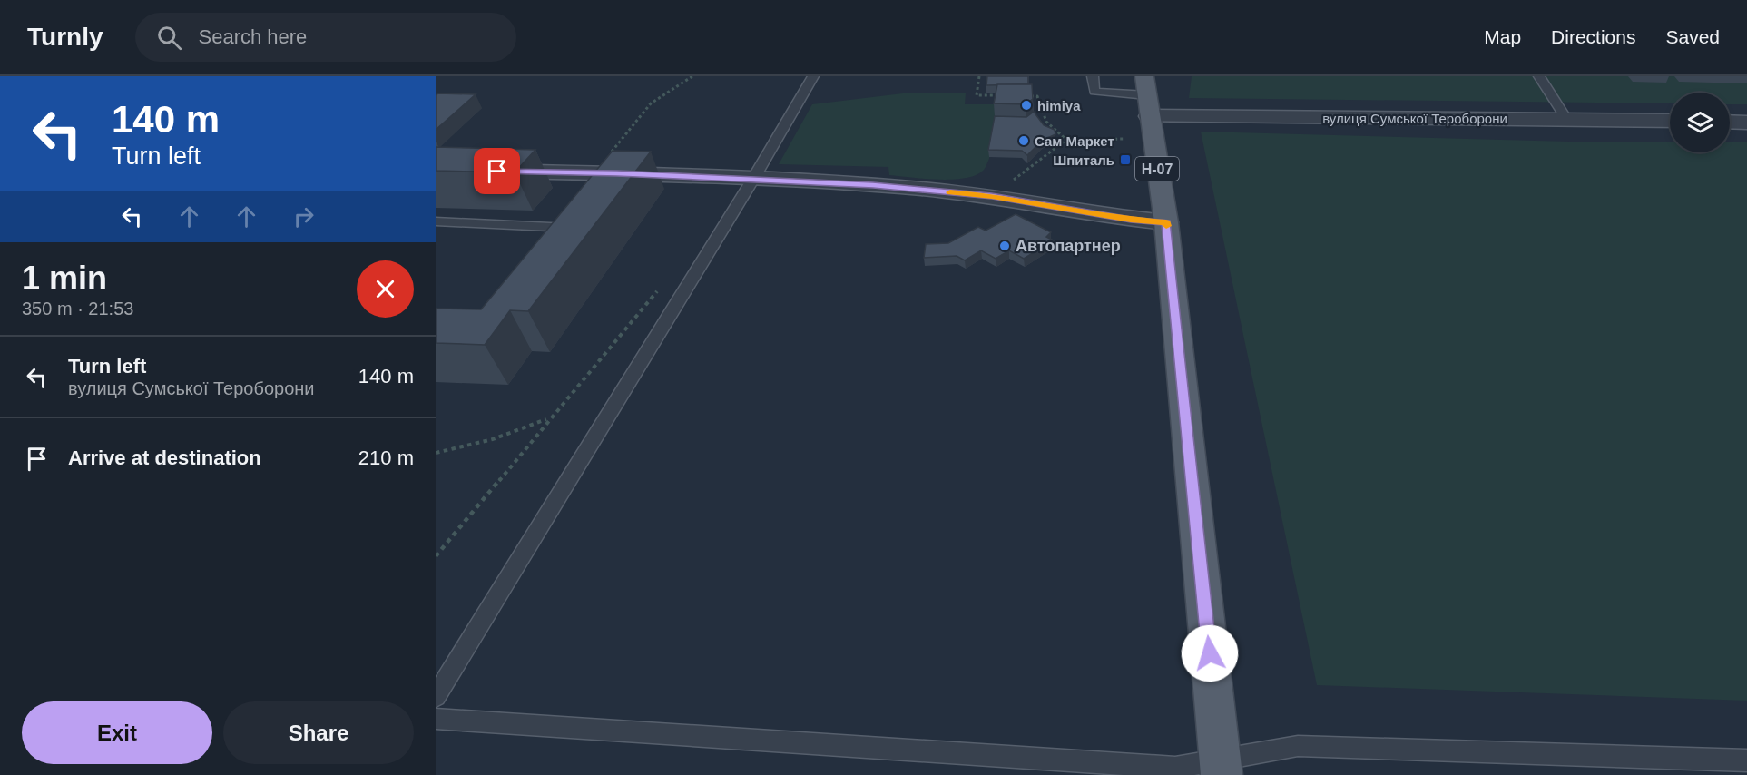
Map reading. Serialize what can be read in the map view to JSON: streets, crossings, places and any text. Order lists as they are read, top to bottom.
{
  "streets": {
    "main road": ["Н-07"],
    "street": ["вулиця Сумської Тероборони"]
  },
  "crossings": [
    ["вулиця Сумської Тероборони", "Н-07"]
  ],
  "places": {
    "other": ["himiya", "Сам Маркет", "Автопартнер"],
    "transit": ["Шпиталь"]
  },
  "page": {
    "header": "Turnly",
    "search": "Search here",
    "nav": ["Map", "Directions", "Saved"],
    "turn": ["140 m", "Turn left"],
    "heading": ["1 min", "350 m · 21:53"],
    "list": [
      {
        "name": "Turn left",
        "note": "вулиця Сумської Тероборони",
        "value": "140 m"
      },
      {
        "name": "Arrive at destination",
        "value": "210 m"
      }
    ],
    "buttons": ["Exit", "Share"]
  }
}
